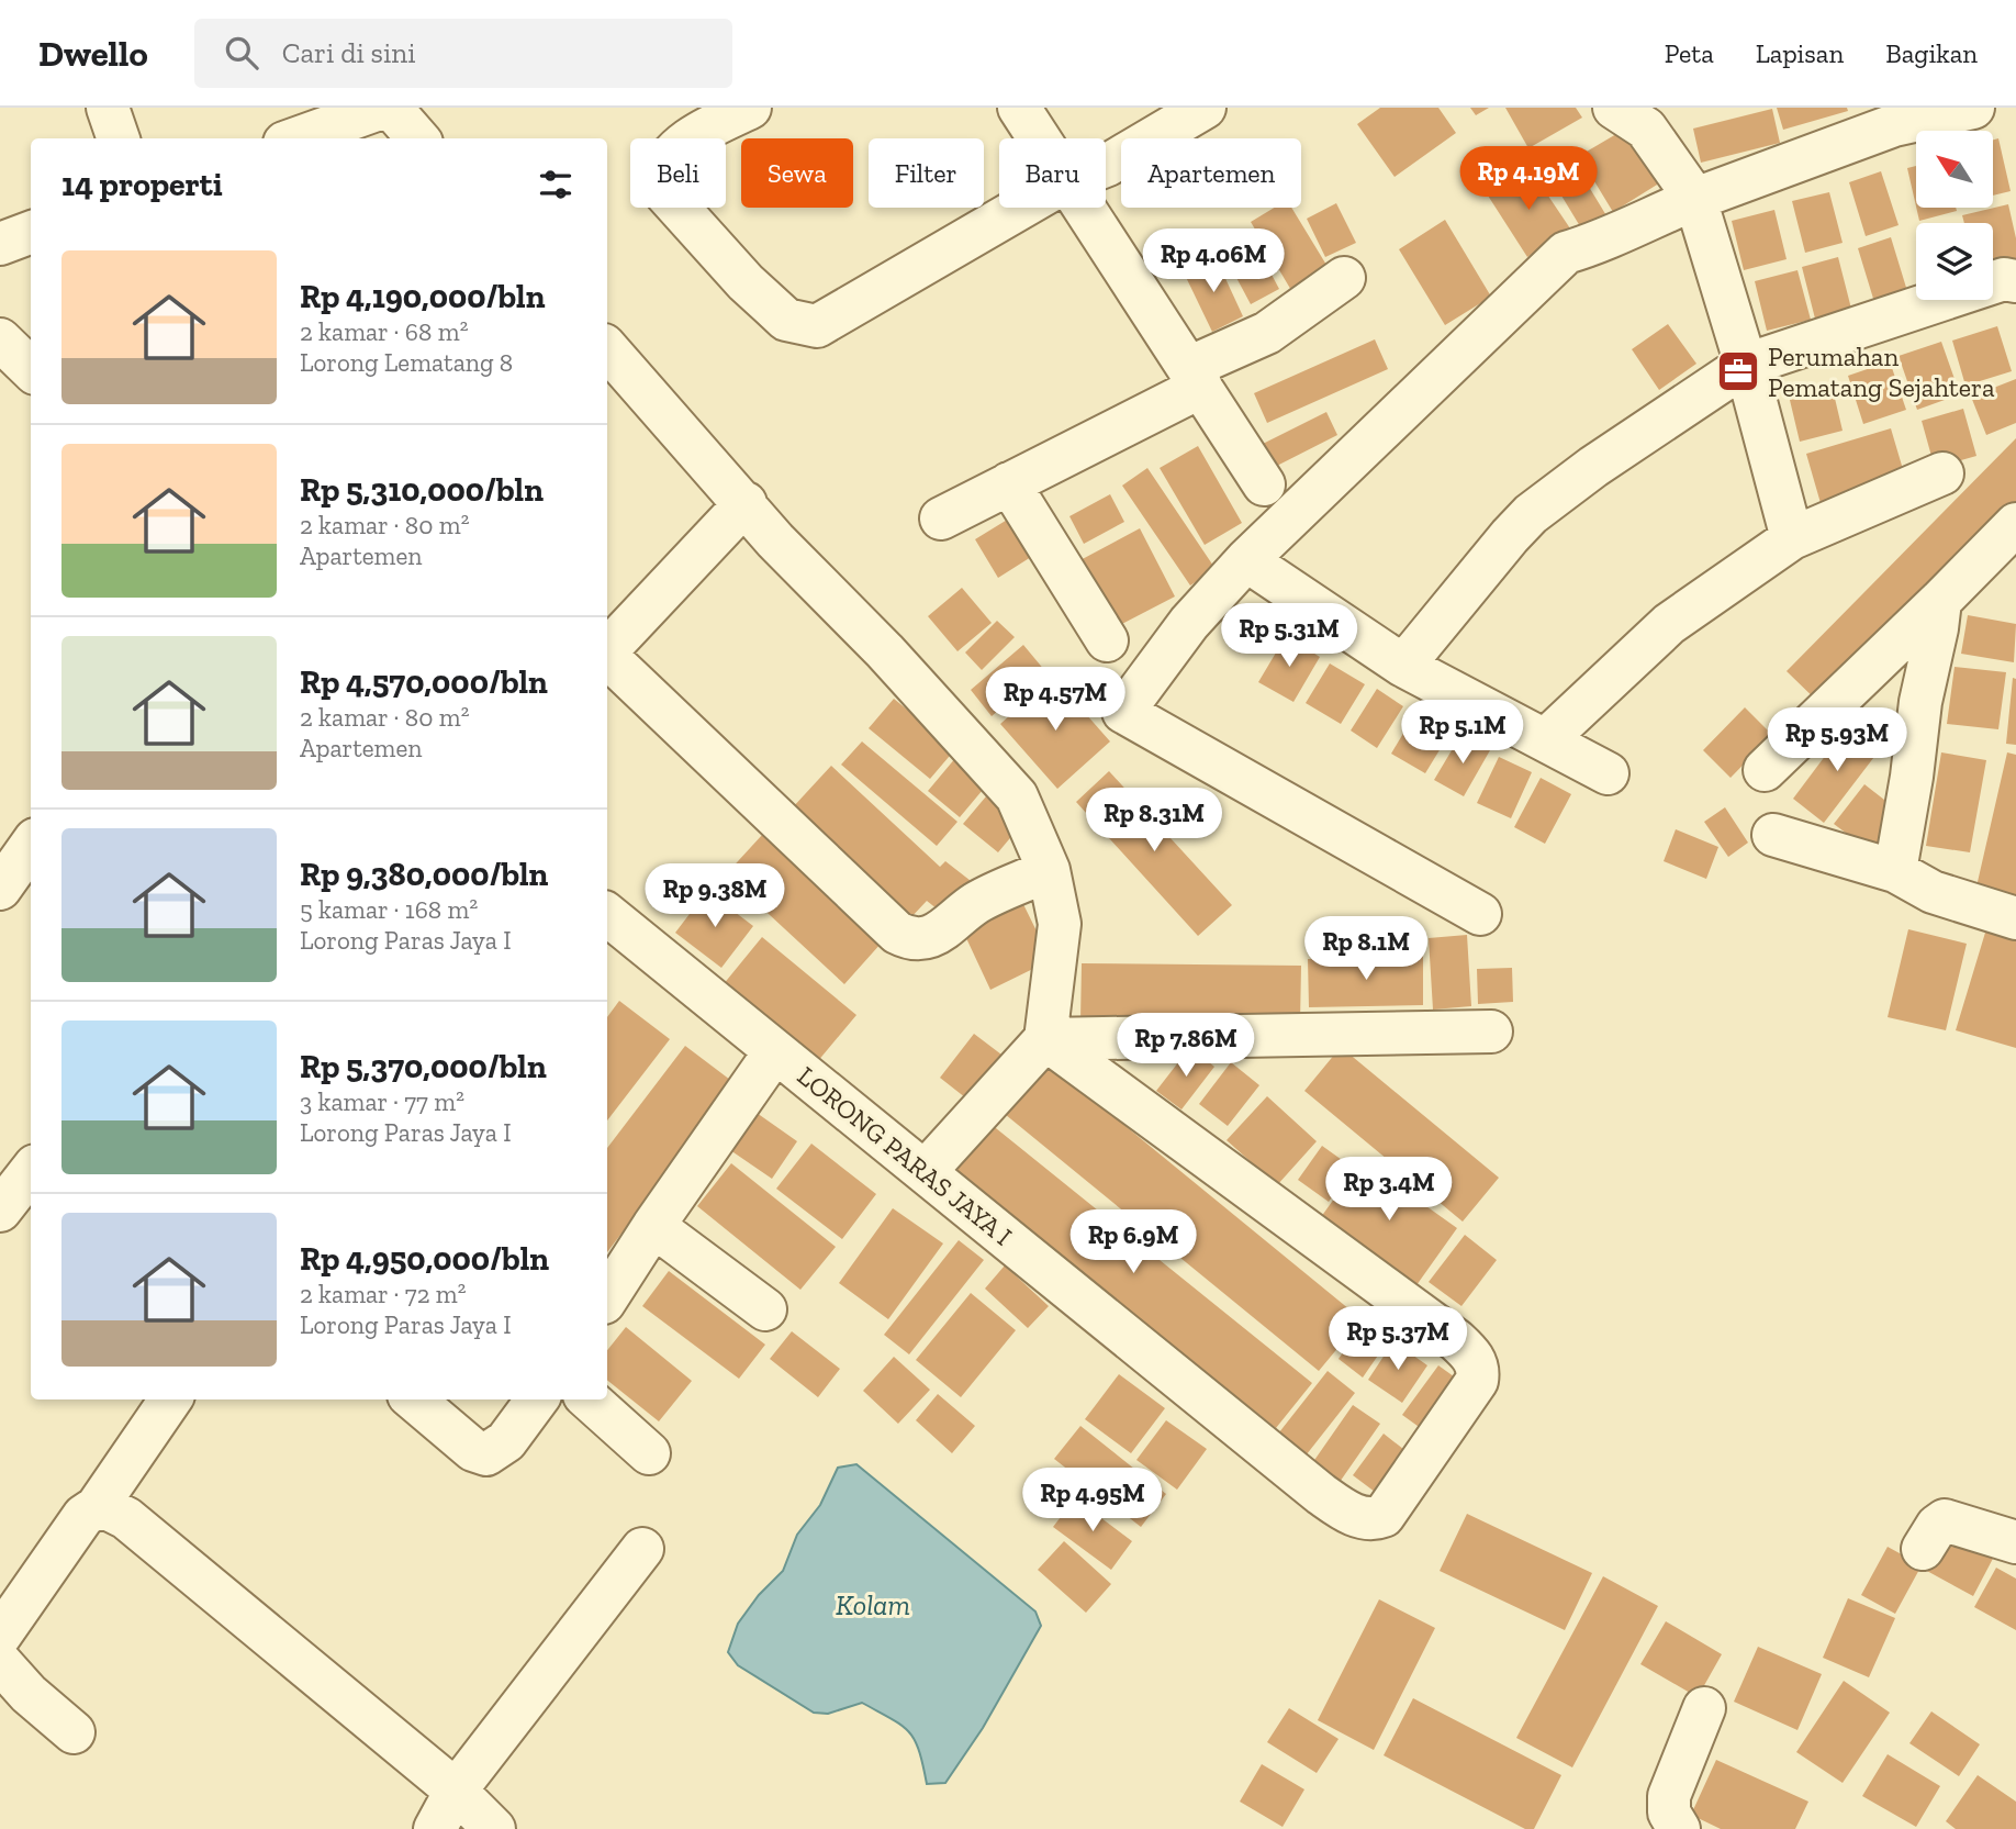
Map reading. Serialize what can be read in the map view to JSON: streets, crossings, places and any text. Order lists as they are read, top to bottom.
{
  "streets": {
    "street": ["LORONG PARAS JAYA I"]
  },
  "water": ["Kolam"],
  "places": {
    "office": ["Perumahan Pematang Sejahtera"]
  },
  "north": "top left",
  "page": {
    "header": "Dwello",
    "search": "Cari di sini",
    "nav": ["Peta", "Lapisan", "Bagikan"],
    "chip": [
      "Beli",
      "Sewa",
      "Filter",
      "Baru",
      "Apartemen"
    ],
    "heading": "14 properti",
    "price": [
      "Rp 4.19M",
      "Rp 4.06M",
      "Rp 5.31M",
      "Rp 4.57M",
      "Rp 5.1M",
      "Rp 5.93M",
      "Rp 8.31M",
      "Rp 9.38M",
      "Rp 8.1M",
      "Rp 7.86M",
      "Rp 3.4M",
      "Rp 6.9M",
      "Rp 5.37M",
      "Rp 4.95M"
    ],
    "list": [
      {
        "name": "Rp 4,190,000/bln",
        "note": "2 kamar · 68 m² · Lorong Lematang 8"
      },
      {
        "name": "Rp 5,310,000/bln",
        "note": "2 kamar · 80 m² · Apartemen"
      },
      {
        "name": "Rp 4,570,000/bln",
        "note": "2 kamar · 80 m² · Apartemen"
      },
      {
        "name": "Rp 9,380,000/bln",
        "note": "5 kamar · 168 m² · Lorong Paras Jaya I"
      },
      {
        "name": "Rp 5,370,000/bln",
        "note": "3 kamar · 77 m² · Lorong Paras Jaya I"
      },
      {
        "name": "Rp 4,950,000/bln",
        "note": "2 kamar · 72 m² · Lorong Paras Jaya I"
      }
    ]
  }
}
